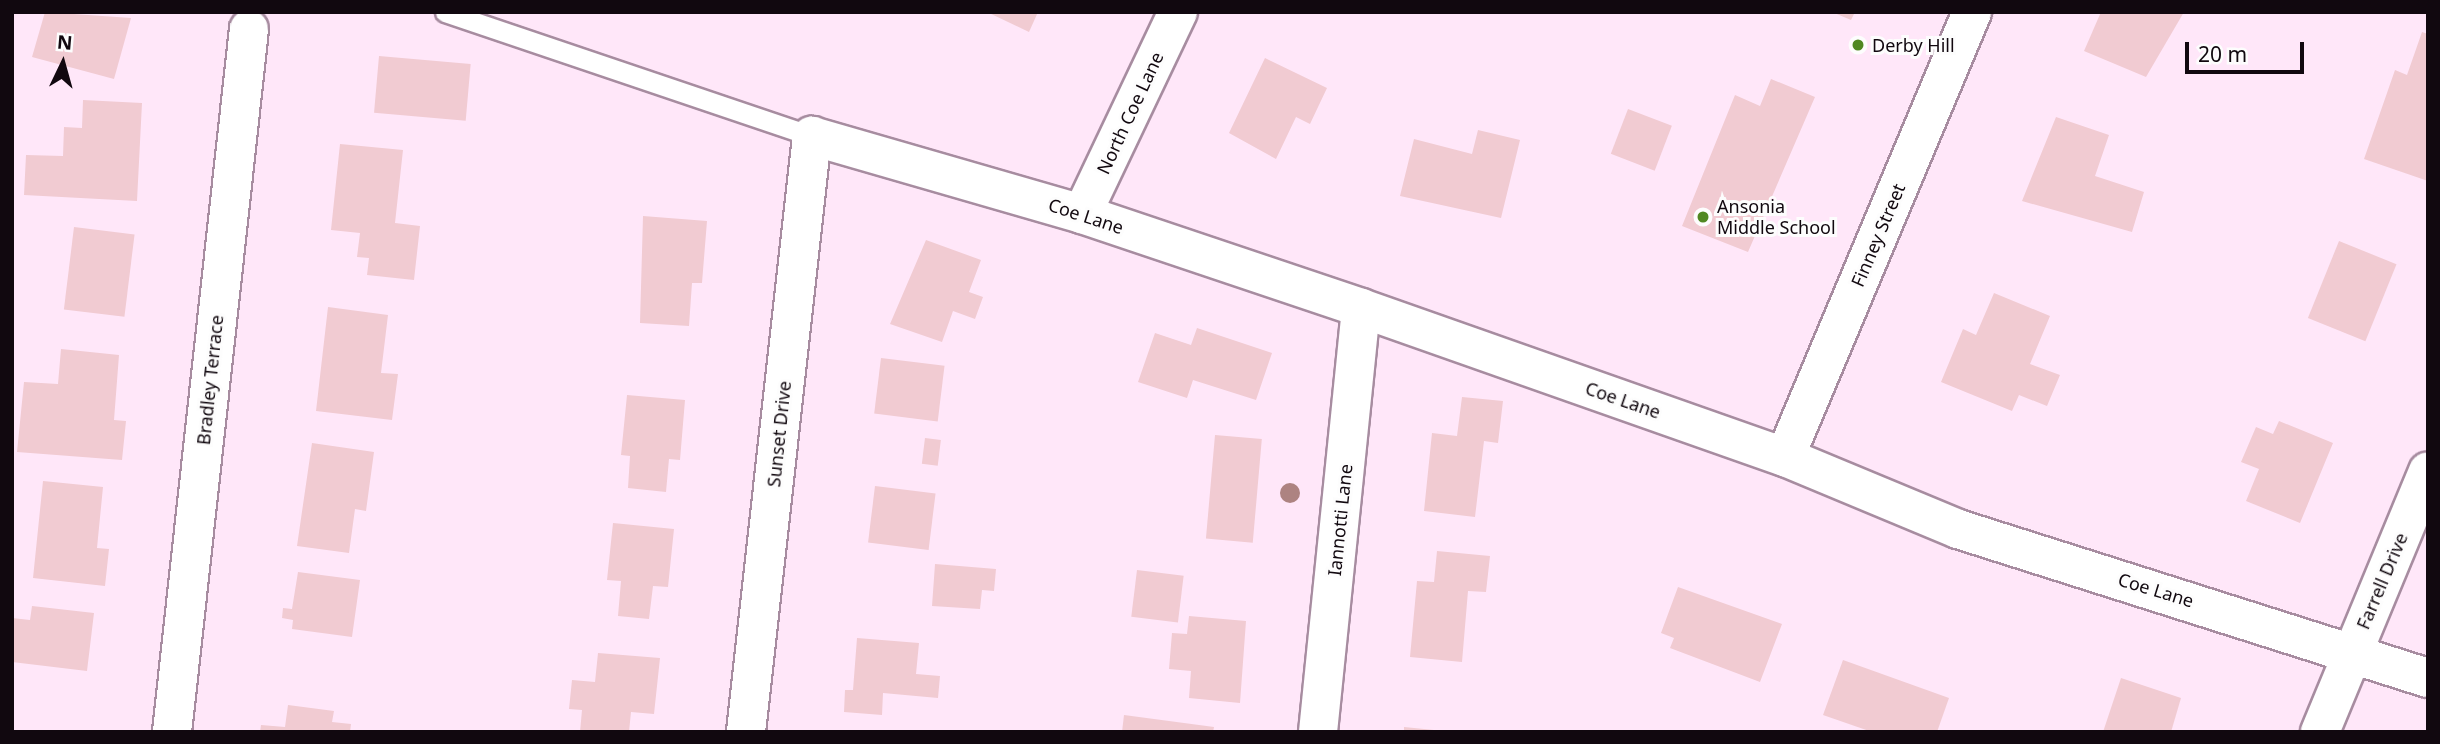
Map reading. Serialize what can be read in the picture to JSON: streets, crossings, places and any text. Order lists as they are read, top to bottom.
{
  "streets": {
    "street": [
      "North Coe Lane",
      "Coe Lane",
      "Finney Street",
      "Bradley Terrace",
      "Sunset Drive",
      "Iannotti Lane",
      "Farrell Drive"
    ]
  },
  "crossings": [
    ["North Coe Lane", "Coe Lane"],
    ["Coe Lane", "Finney Street"],
    ["Coe Lane", "Sunset Drive"],
    ["Coe Lane", "Iannotti Lane"],
    ["Coe Lane", "Farrell Drive"]
  ],
  "places": ["Derby Hill", "Ansonia Middle School"],
  "scale_bar": "20 m",
  "north": "top"
}
